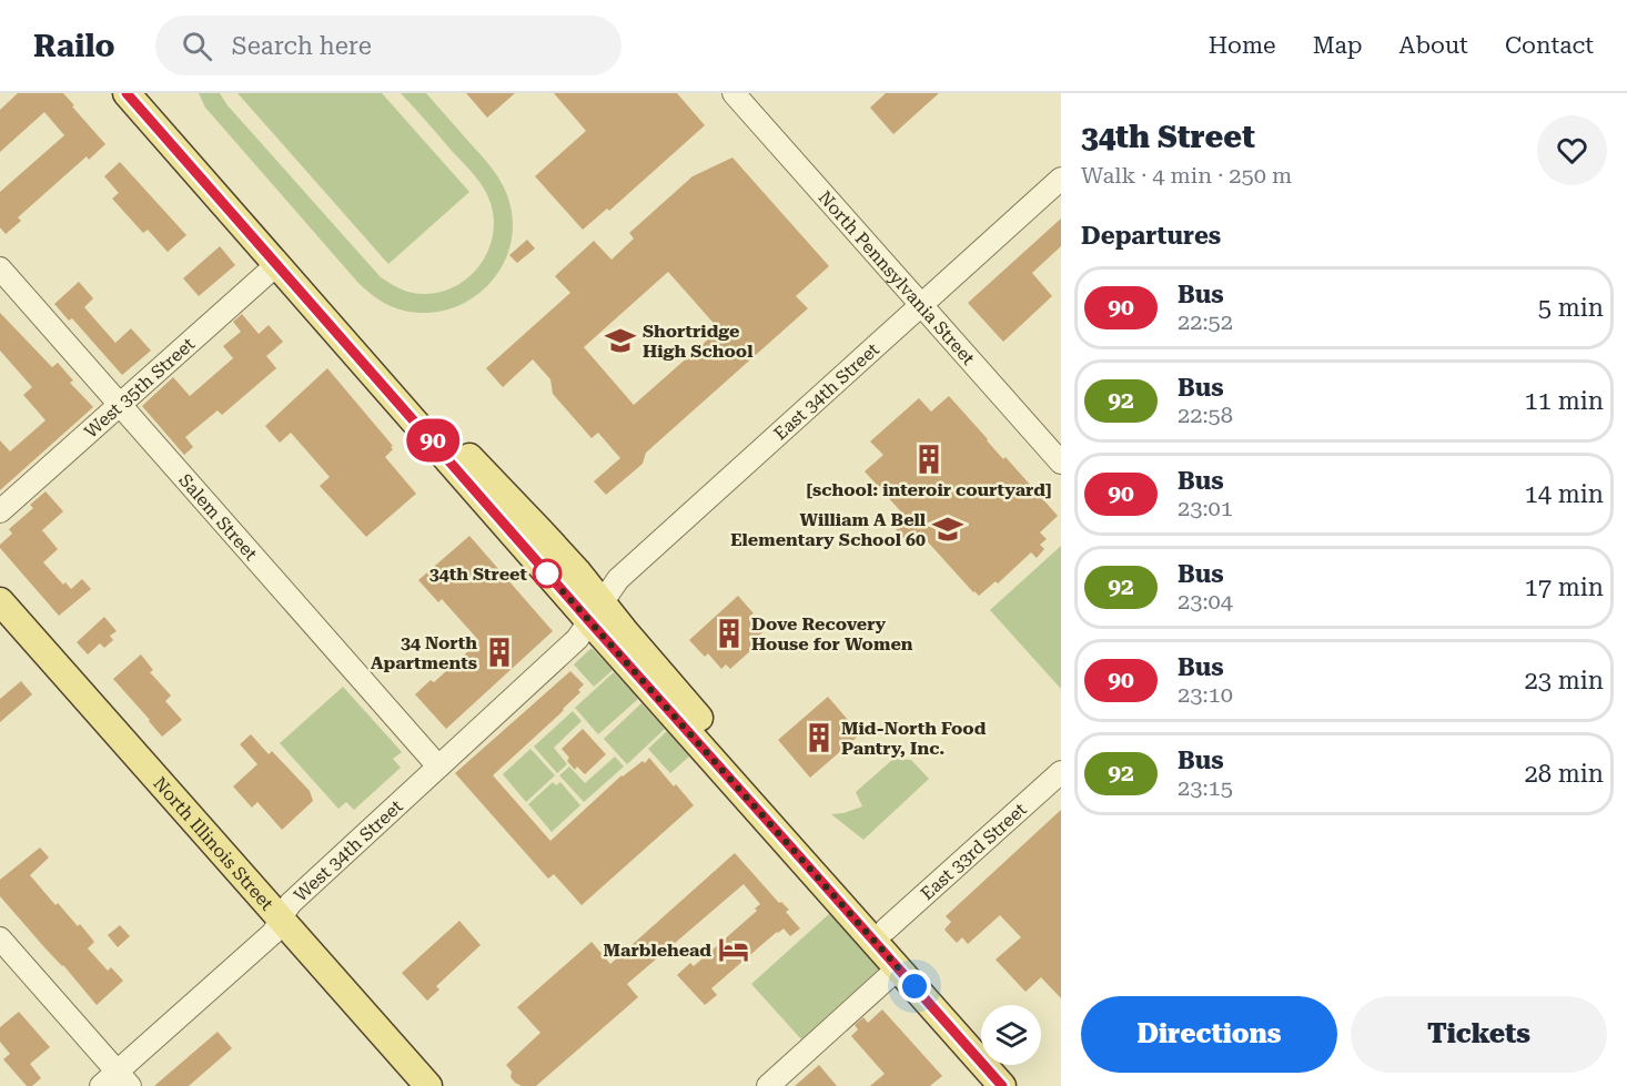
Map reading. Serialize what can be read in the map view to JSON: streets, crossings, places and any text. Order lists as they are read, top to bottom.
{
  "streets": {
    "main road": ["North Illinois Street"],
    "street": [
      "North Pennsylvania Street",
      "West 35th Street",
      "East 34th Street",
      "Salem Street",
      "West 34th Street",
      "East 33rd Street"
    ]
  },
  "crossings": [
    ["North Pennsylvania Street", "East 34th Street"],
    ["West 35th Street", "Salem Street"],
    ["East 34th Street", "West 34th Street"],
    ["Salem Street", "West 34th Street"],
    ["North Illinois Street", "West 34th Street"]
  ],
  "places": {
    "school or university": ["Shortridge High School", "William A Bell Elementary School 60"],
    "building": [
      "[school: interoir courtyard]",
      "Dove Recovery House for Women",
      "34 North Apartments",
      "Mid-North Food Pantry, Inc."
    ],
    "other": ["34th Street"],
    "hotel": ["Marblehead"]
  },
  "lines": ["bus line 90"],
  "page": {
    "header": "Railo",
    "search": "Search here",
    "nav": [
      "Home",
      "Map",
      "About",
      "Contact"
    ],
    "on_map": "90",
    "heading": [
      ["34th Street", "Walk · 4 min · 250 m"],
      "Departures"
    ],
    "list": [
      {
        "mark": "90",
        "name": "Bus",
        "note": "22:52",
        "value": "5 min"
      },
      {
        "mark": "92",
        "name": "Bus",
        "note": "22:58",
        "value": "11 min"
      },
      {
        "mark": "90",
        "name": "Bus",
        "note": "23:01",
        "value": "14 min"
      },
      {
        "mark": "92",
        "name": "Bus",
        "note": "23:04",
        "value": "17 min"
      },
      {
        "mark": "90",
        "name": "Bus",
        "note": "23:10",
        "value": "23 min"
      },
      {
        "mark": "92",
        "name": "Bus",
        "note": "23:15",
        "value": "28 min"
      }
    ],
    "buttons": ["Directions", "Tickets"]
  }
}
